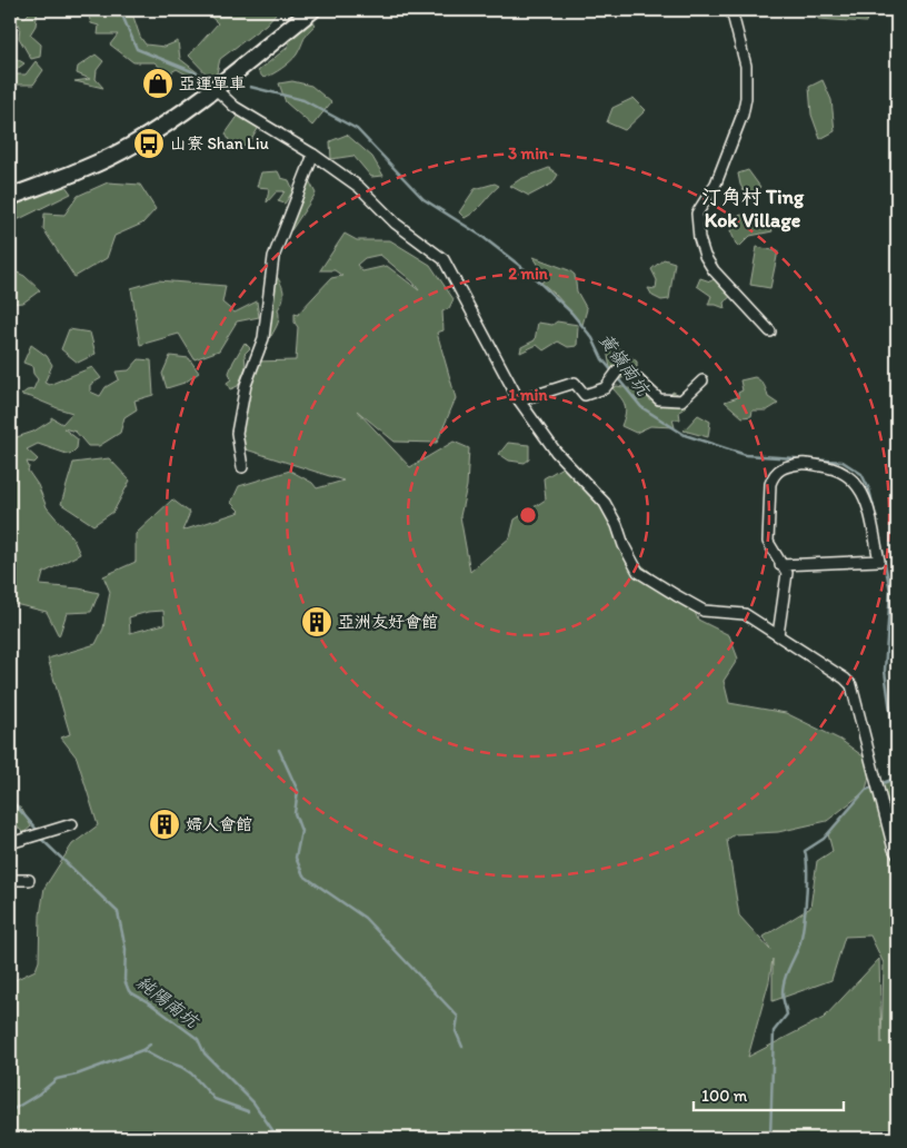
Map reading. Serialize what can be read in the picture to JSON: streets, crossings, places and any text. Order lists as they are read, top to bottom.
{
  "districts": ["汀角村 Ting Kok Village"],
  "water": ["黃嶺南坑", "純陽南坑"],
  "places": {
    "shop": ["亞運單車"],
    "bus stop": ["山寮 Shan Liu"],
    "building": ["亞洲友好會館", "婦人會館"]
  },
  "scale_bar": "100 m",
  "rings": ["3 min", "2 min", "1 min"]
}
